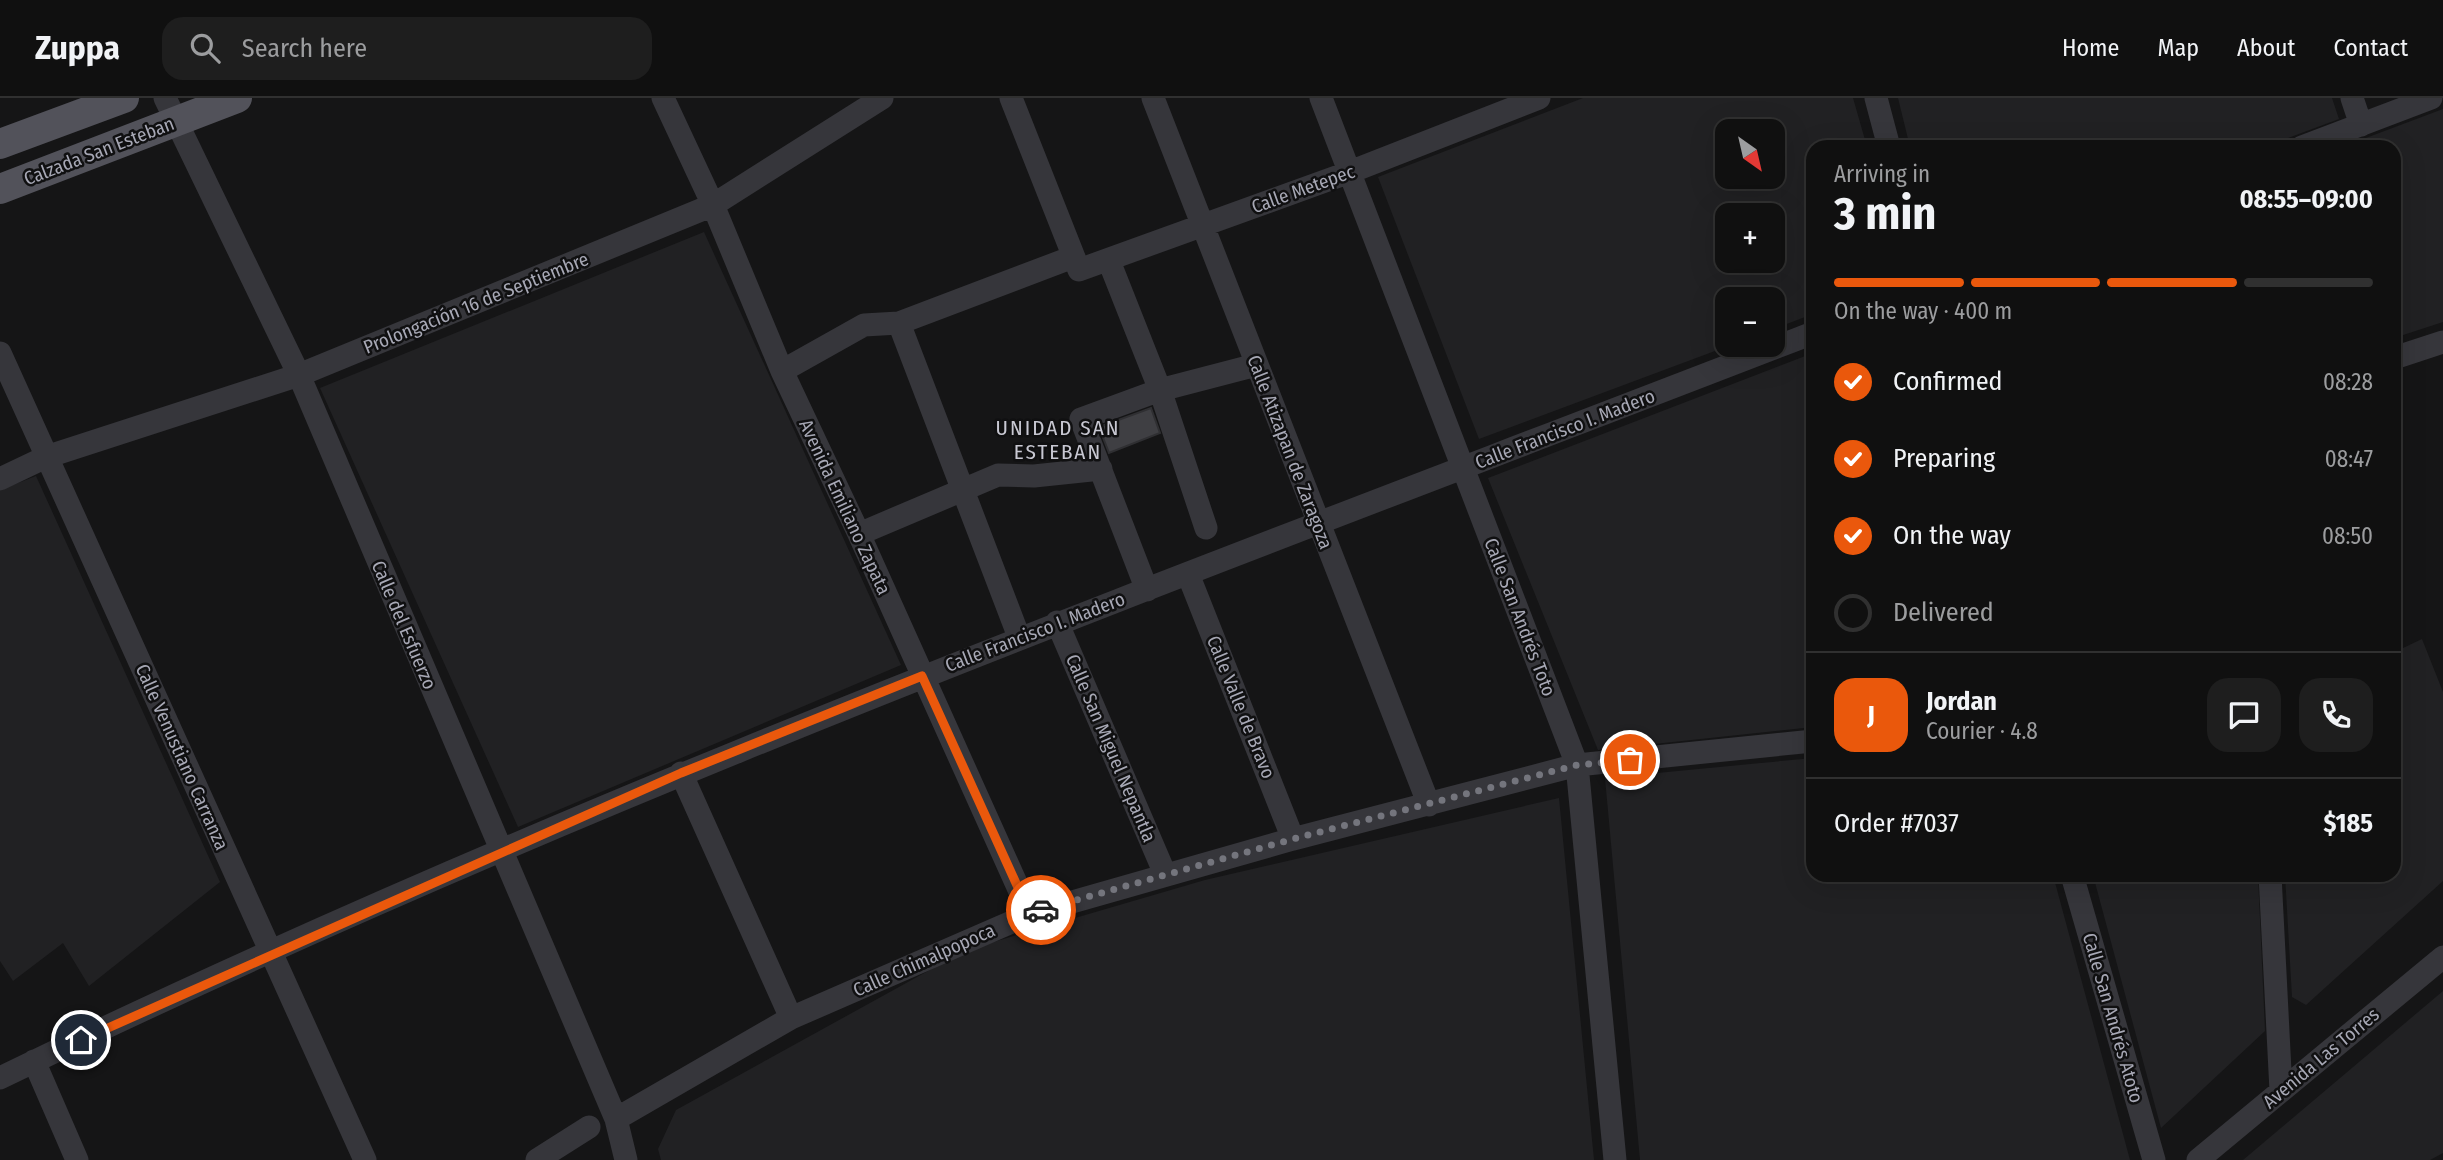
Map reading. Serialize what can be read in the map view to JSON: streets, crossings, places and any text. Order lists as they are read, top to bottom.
{
  "streets": {
    "main road": ["Calzada San Esteban"],
    "street": [
      "Calle Metepec",
      "Prolongación 16 de Septiembre",
      "Calle Francisco I. Madero",
      "Calle Atizapan de Zaragoza",
      "Avenida Emiliano Zapata",
      "Calle San Andrés Toto",
      "Calle del Esfuerzo",
      "Calle Valle de Bravo",
      "Calle San Miguel Nepantla",
      "Calle Venustiano Carranza",
      "Calle Chimalpopoca",
      "Calle San Andrés Atoto",
      "Avenida Las Torres"
    ]
  },
  "crossings": [
    ["Calzada San Esteban", "Calle del Esfuerzo"],
    ["Calle Metepec", "Calle Atizapan de Zaragoza"],
    ["Calle Metepec", "Calle San Andrés Toto"],
    ["Prolongación 16 de Septiembre", "Avenida Emiliano Zapata"],
    ["Prolongación 16 de Septiembre", "Calle del Esfuerzo"],
    ["Prolongación 16 de Septiembre", "Calle Venustiano Carranza"],
    ["Calle Francisco I. Madero", "Calle Atizapan de Zaragoza"],
    ["Calle Francisco I. Madero", "Avenida Emiliano Zapata"],
    ["Calle Francisco I. Madero", "Calle San Andrés Toto"],
    ["Calle Francisco I. Madero", "Calle del Esfuerzo"],
    ["Calle Francisco I. Madero", "Calle Valle de Bravo"],
    ["Calle Francisco I. Madero", "Calle San Miguel Nepantla"],
    ["Calle Francisco I. Madero", "Calle Venustiano Carranza"],
    ["Calle Atizapan de Zaragoza", "Calle Chimalpopoca"],
    ["Avenida Emiliano Zapata", "Calle Chimalpopoca"],
    ["Calle San Andrés Toto", "Calle Chimalpopoca"],
    ["Calle del Esfuerzo", "Calle Chimalpopoca"],
    ["Calle Valle de Bravo", "Calle Chimalpopoca"],
    ["Calle San Miguel Nepantla", "Calle Chimalpopoca"]
  ],
  "districts": ["UNIDAD SAN ESTEBAN"],
  "north": "bottom right",
  "page": {
    "header": "Zuppa",
    "search": "Search here",
    "nav": [
      "Home",
      "Map",
      "About",
      "Contact"
    ],
    "map_buttons": ["+", "−"],
    "heading": ["3 min", "Arriving in", "08:55–09:00"],
    "panel": [
      "Jordan",
      "Courier · 4.8",
      "Order #7037",
      "$185"
    ],
    "bar": "On the way · 400 m",
    "list": [
      ["Confirmed", "08:28"],
      ["Preparing", "08:47"],
      ["On the way", "08:50"],
      "Delivered"
    ],
    "round": "J"
  }
}
